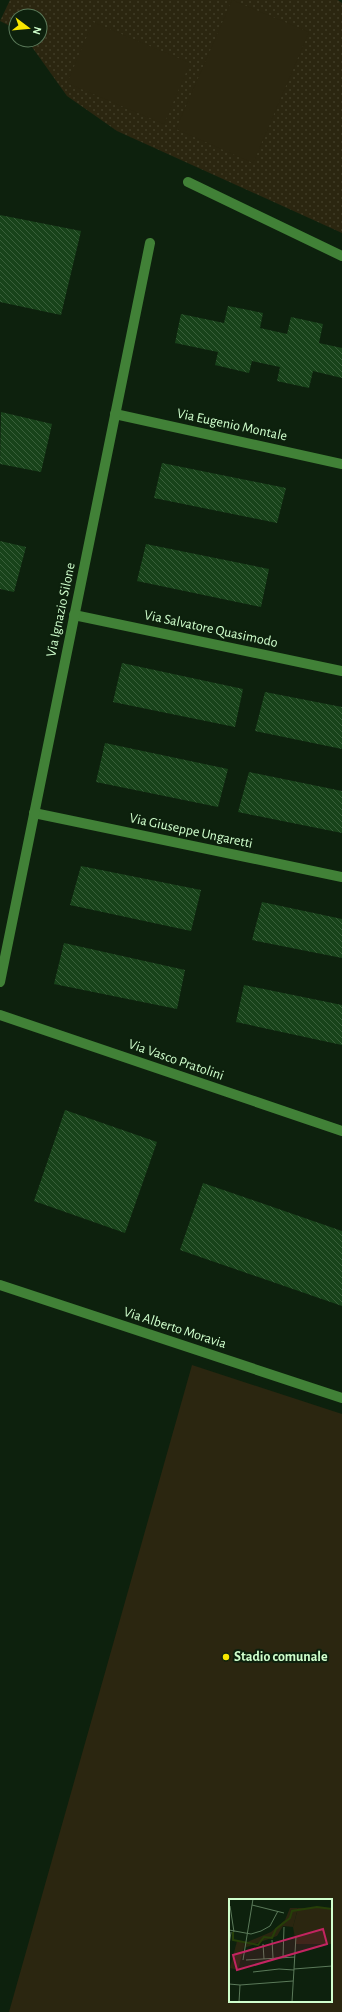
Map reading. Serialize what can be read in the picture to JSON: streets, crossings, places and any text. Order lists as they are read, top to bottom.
{
  "streets": {
    "street": [
      "Via Eugenio Montale",
      "Via Ignazio Silone",
      "Via Salvatore Quasimodo",
      "Via Giuseppe Ungaretti",
      "Via Vasco Pratolini",
      "Via Alberto Moravia"
    ]
  },
  "crossings": [
    ["Via Eugenio Montale", "Via Ignazio Silone"],
    ["Via Ignazio Silone", "Via Salvatore Quasimodo"],
    ["Via Ignazio Silone", "Via Giuseppe Ungaretti"]
  ],
  "places": ["Stadio comunale"],
  "north": "right"
}
